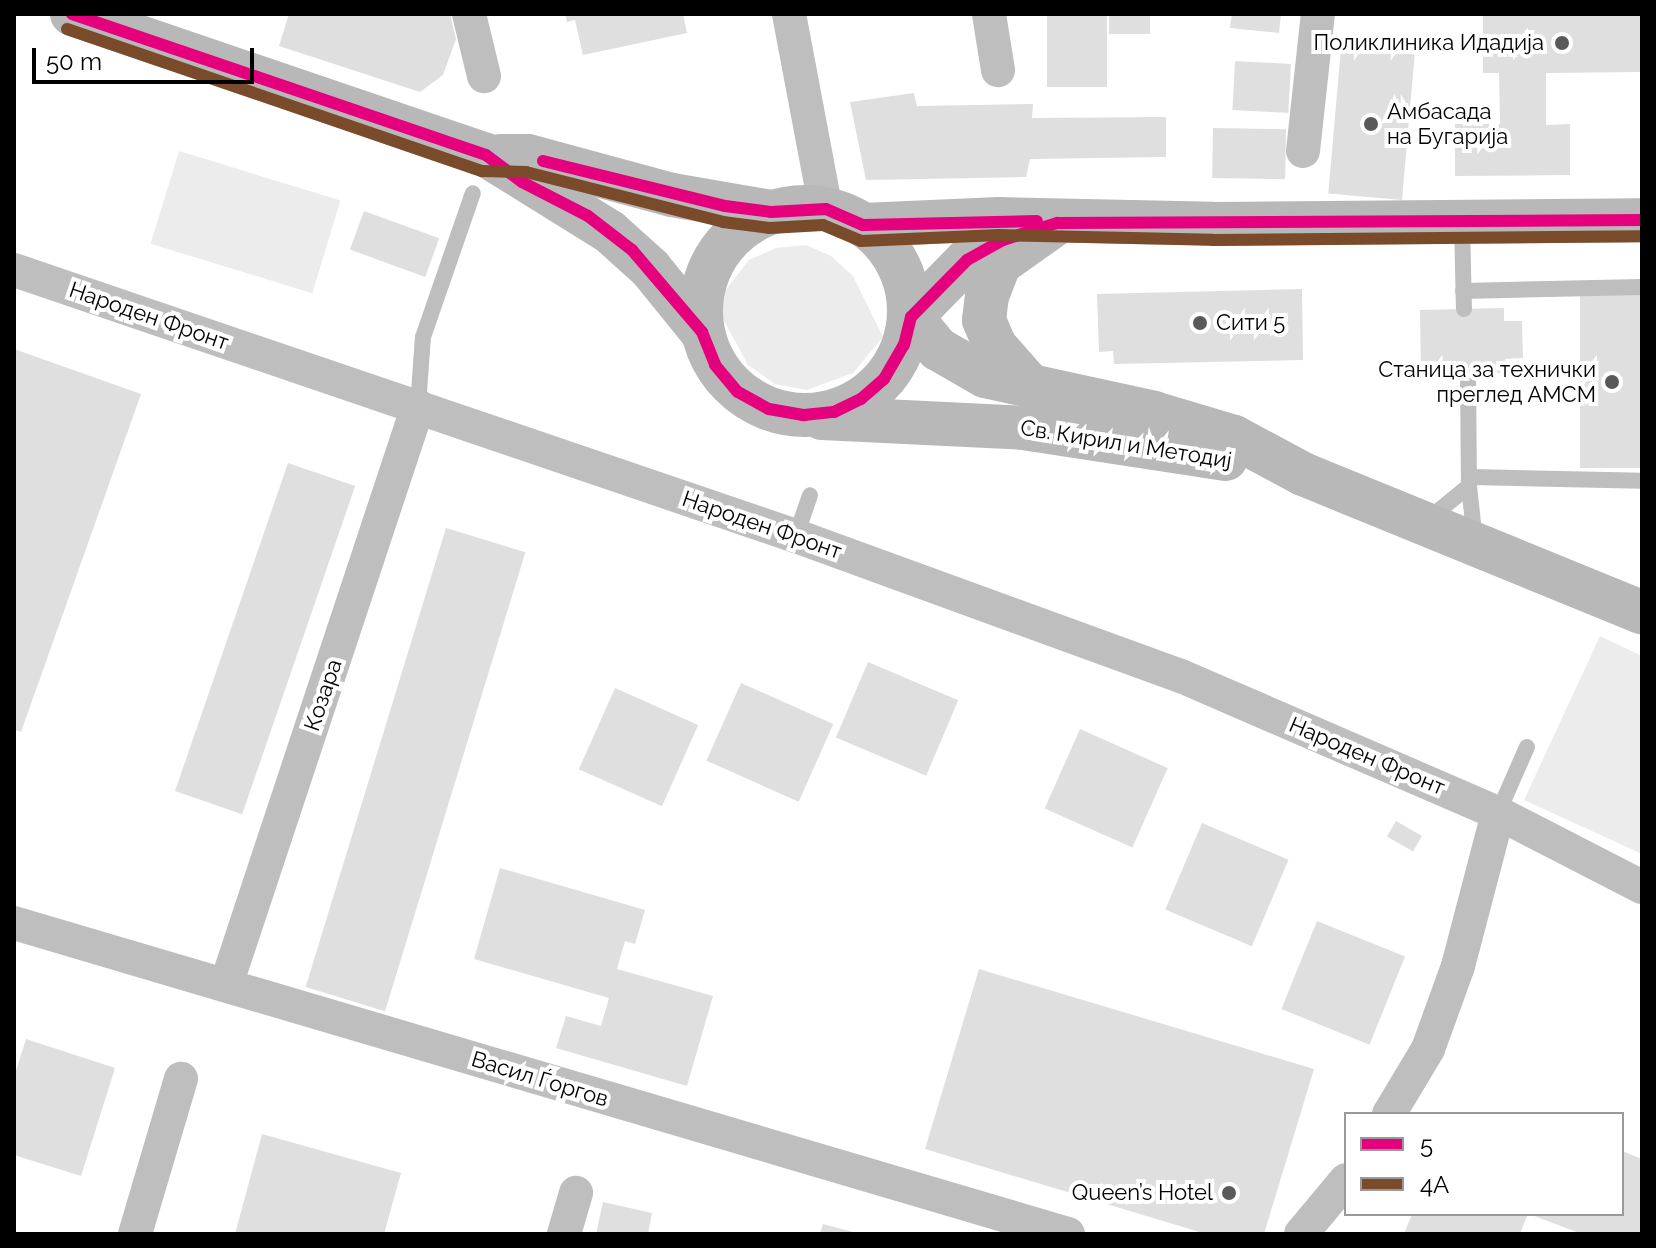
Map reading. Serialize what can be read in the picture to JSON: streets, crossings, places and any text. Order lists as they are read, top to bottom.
{
  "streets": {
    "street": [
      "Народен Фронт",
      "Св. Кирил и Методиј",
      "Козара",
      "Васил Ѓоргов"
    ]
  },
  "crossings": [
    ["Народен Фронт", "Козара"],
    ["Козара", "Васил Ѓоргов"]
  ],
  "places": [
    "Поликлиника Идадија",
    "Амбасада на Бугарија",
    "Сити 5",
    "Станица за технички преглед АМСМ",
    "Queen’s Hotel"
  ],
  "lines": ["transit line 5", "transit line 4A"],
  "legend": ["5", "4A"],
  "scale_bar": "50 m"
}
